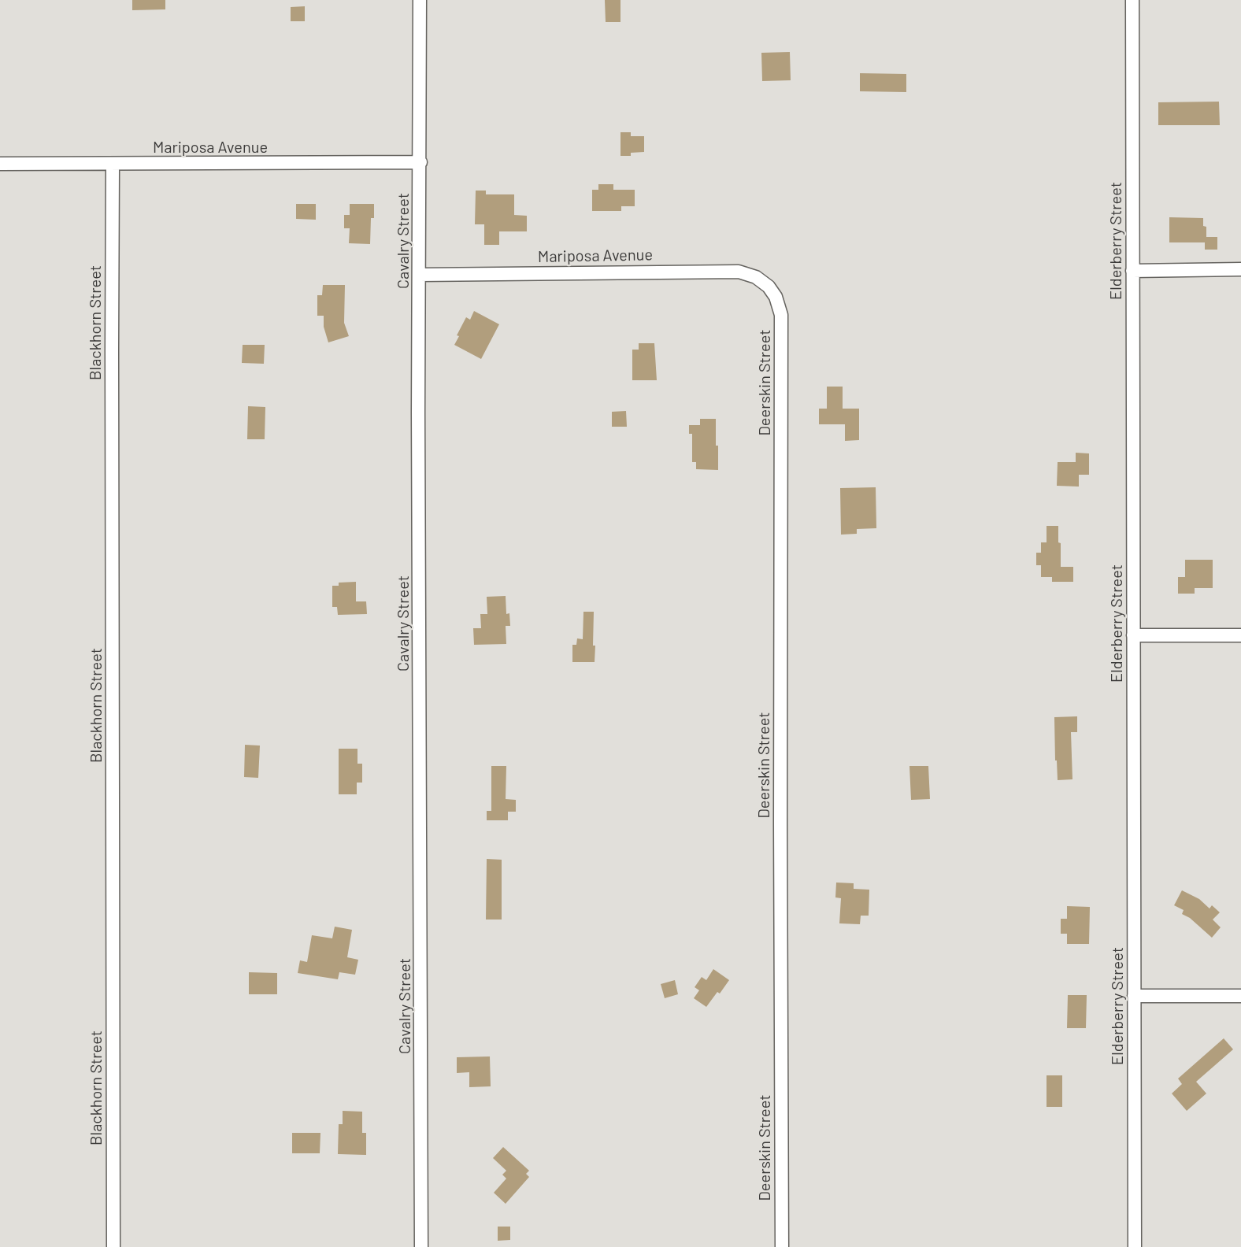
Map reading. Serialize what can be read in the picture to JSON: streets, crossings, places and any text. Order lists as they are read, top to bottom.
{
  "streets": {
    "street": [
      "Mariposa Avenue",
      "Cavalry Street",
      "Elderberry Street",
      "Blackhorn Street",
      "Deerskin Street"
    ]
  },
  "crossings": [
    ["Mariposa Avenue", "Cavalry Street"],
    ["Mariposa Avenue", "Blackhorn Street"],
    ["Mariposa Avenue", "Deerskin Street"]
  ]
}
